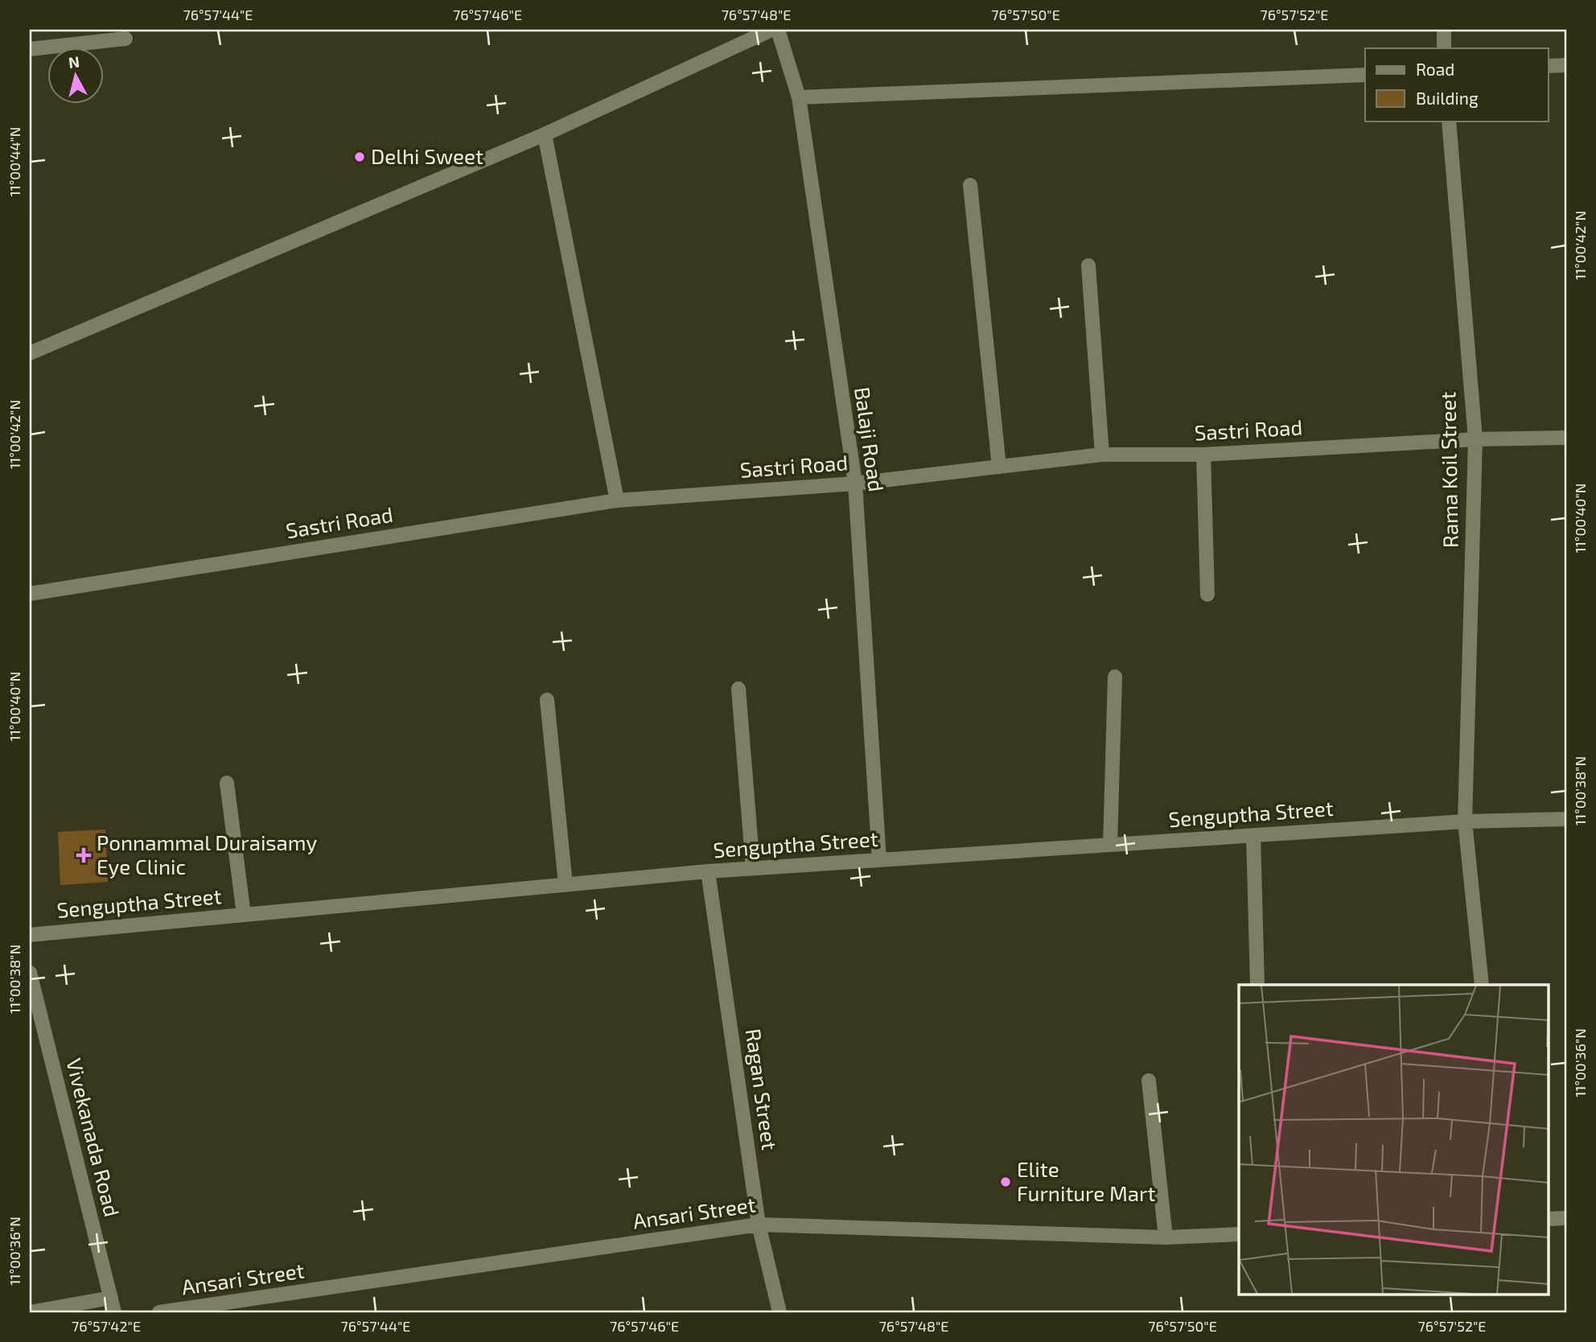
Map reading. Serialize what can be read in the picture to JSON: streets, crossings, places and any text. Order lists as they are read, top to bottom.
{
  "streets": {
    "street": [
      "Sastri Road",
      "Balaji Road",
      "Rama Koil Street",
      "Senguptha Street",
      "Ragan Street",
      "Vivekanada Road",
      "Ansari Street"
    ]
  },
  "crossings": [
    ["Sastri Road", "Balaji Road"],
    ["Sastri Road", "Rama Koil Street"],
    ["Balaji Road", "Senguptha Street"],
    ["Rama Koil Street", "Senguptha Street"],
    ["Senguptha Street", "Ragan Street"],
    ["Ragan Street", "Ansari Street"]
  ],
  "places": {
    "other": ["Delhi Sweet", "Elite Furniture Mart"],
    "health": ["Ponnammal Duraisamy Eye Clinic"]
  },
  "legend": ["Road", "Building"],
  "north": "top",
  "coordinates": [
    "76°57'44\"E",
    "76°57'46\"E",
    "76°57'48\"E",
    "76°57'50\"E",
    "76°57'52\"E",
    "11°00'44\"N",
    "11°00'42\"N",
    "11°00'40\"N",
    "11°00'38\"N",
    "11°00'36\"N",
    "76°57'42\"E"
  ]
}
